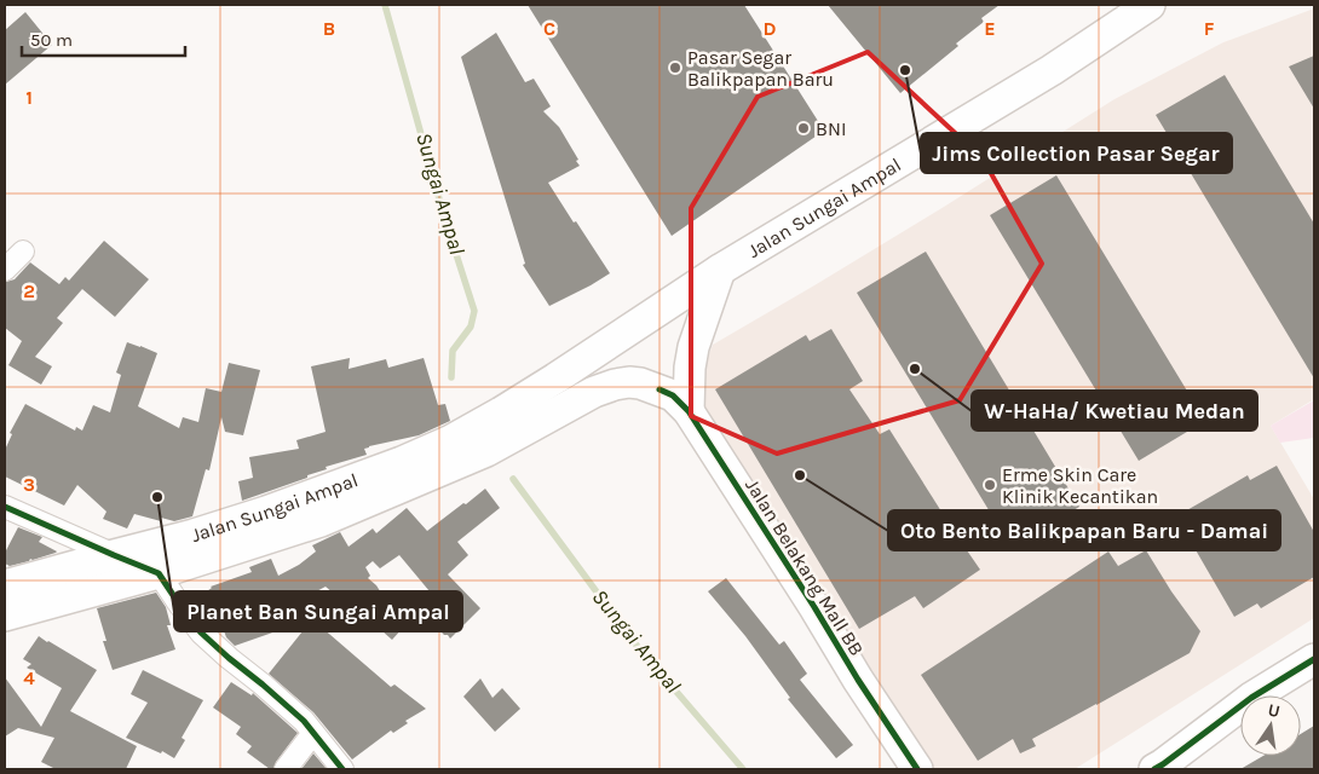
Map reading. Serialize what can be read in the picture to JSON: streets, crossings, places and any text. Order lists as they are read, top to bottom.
{
  "streets": {
    "main road": ["Jalan Sungai Ampal", "Jalan Belakang Mall BB"]
  },
  "crossings": [
    ["Jalan Sungai Ampal", "Jalan Belakang Mall BB"]
  ],
  "water": ["Sungai Ampal"],
  "places": [
    "Pasar Segar Balikpapan Baru",
    "Jims Collection Pasar Segar",
    "BNI",
    "W-HaHa/ Kwetiau Medan",
    "Oto Bento Balikpapan Baru - Damai",
    "Erme Skin Care Klinik Kecantikan",
    "Planet Ban Sungai Ampal"
  ],
  "scale_bar": "50 m",
  "north": "top",
  "grid": {
    "columns": [
      "B",
      "C",
      "D",
      "E",
      "F"
    ],
    "rows": [
      "1",
      "2",
      "3",
      "4"
    ]
  }
}
